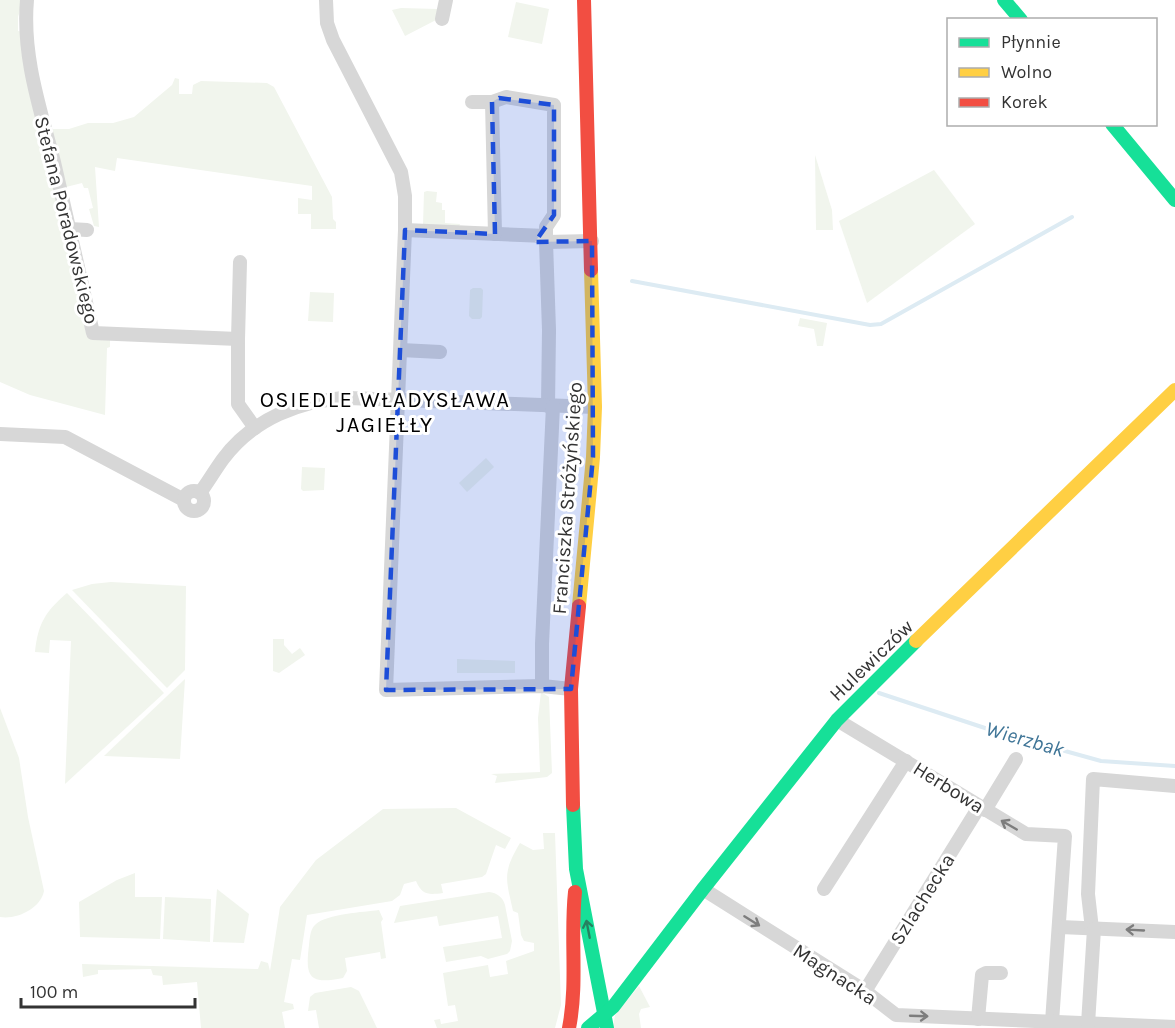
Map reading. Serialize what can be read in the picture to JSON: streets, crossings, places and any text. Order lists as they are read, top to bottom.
{
  "streets": {
    "street": [
      "Stefana Poradowskiego",
      "Franciszka Stróżyńskiego",
      "Hulewiczów",
      "Herbowa",
      "Szlachecka",
      "Magnacka"
    ]
  },
  "crossings": [
    ["Franciszka Stróżyńskiego", "Hulewiczów"],
    ["Hulewiczów", "Herbowa"],
    ["Hulewiczów", "Magnacka"],
    ["Herbowa", "Szlachecka"],
    ["Szlachecka", "Magnacka"]
  ],
  "one_way": ["Magnacka"],
  "districts": ["OSIEDLE WŁADYSŁAWA JAGIEŁŁY"],
  "water": ["Wierzbak"],
  "legend": ["Płynnie", "Wolno", "Korek"],
  "scale_bar": "100 m"
}
